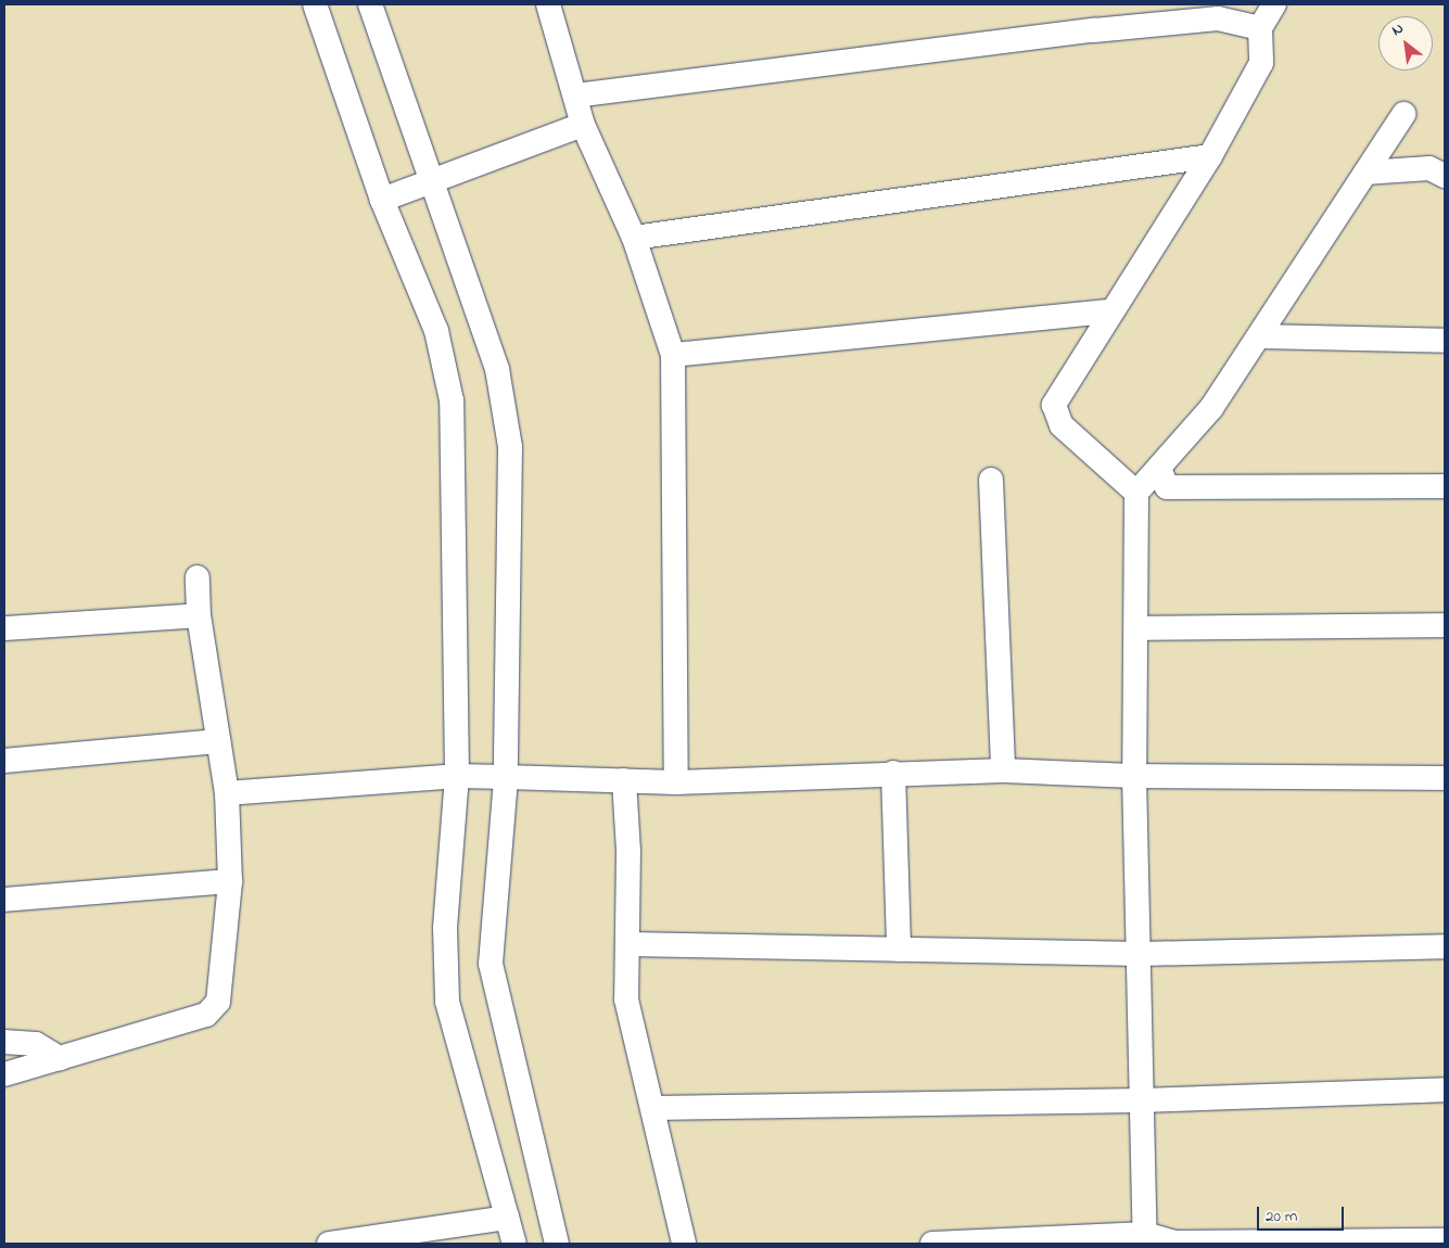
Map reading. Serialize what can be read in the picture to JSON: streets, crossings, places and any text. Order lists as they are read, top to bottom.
{
  "scale_bar": "20 m",
  "north": "top left"
}
